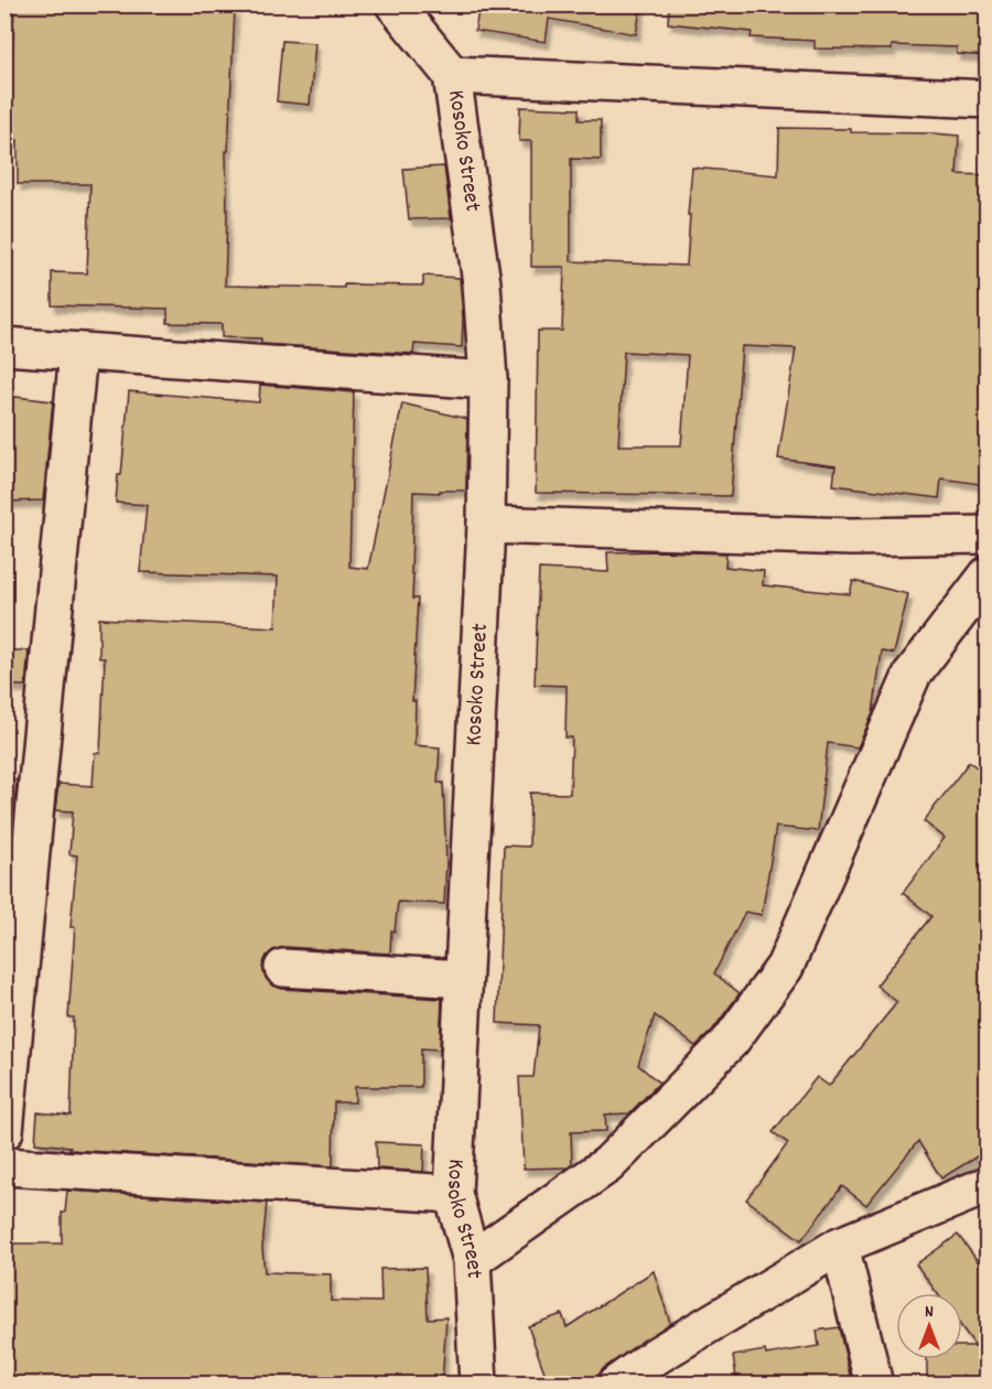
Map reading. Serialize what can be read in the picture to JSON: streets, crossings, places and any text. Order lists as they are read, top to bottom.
{
  "streets": {
    "street": ["Kosoko Street"]
  },
  "north": "top"
}
